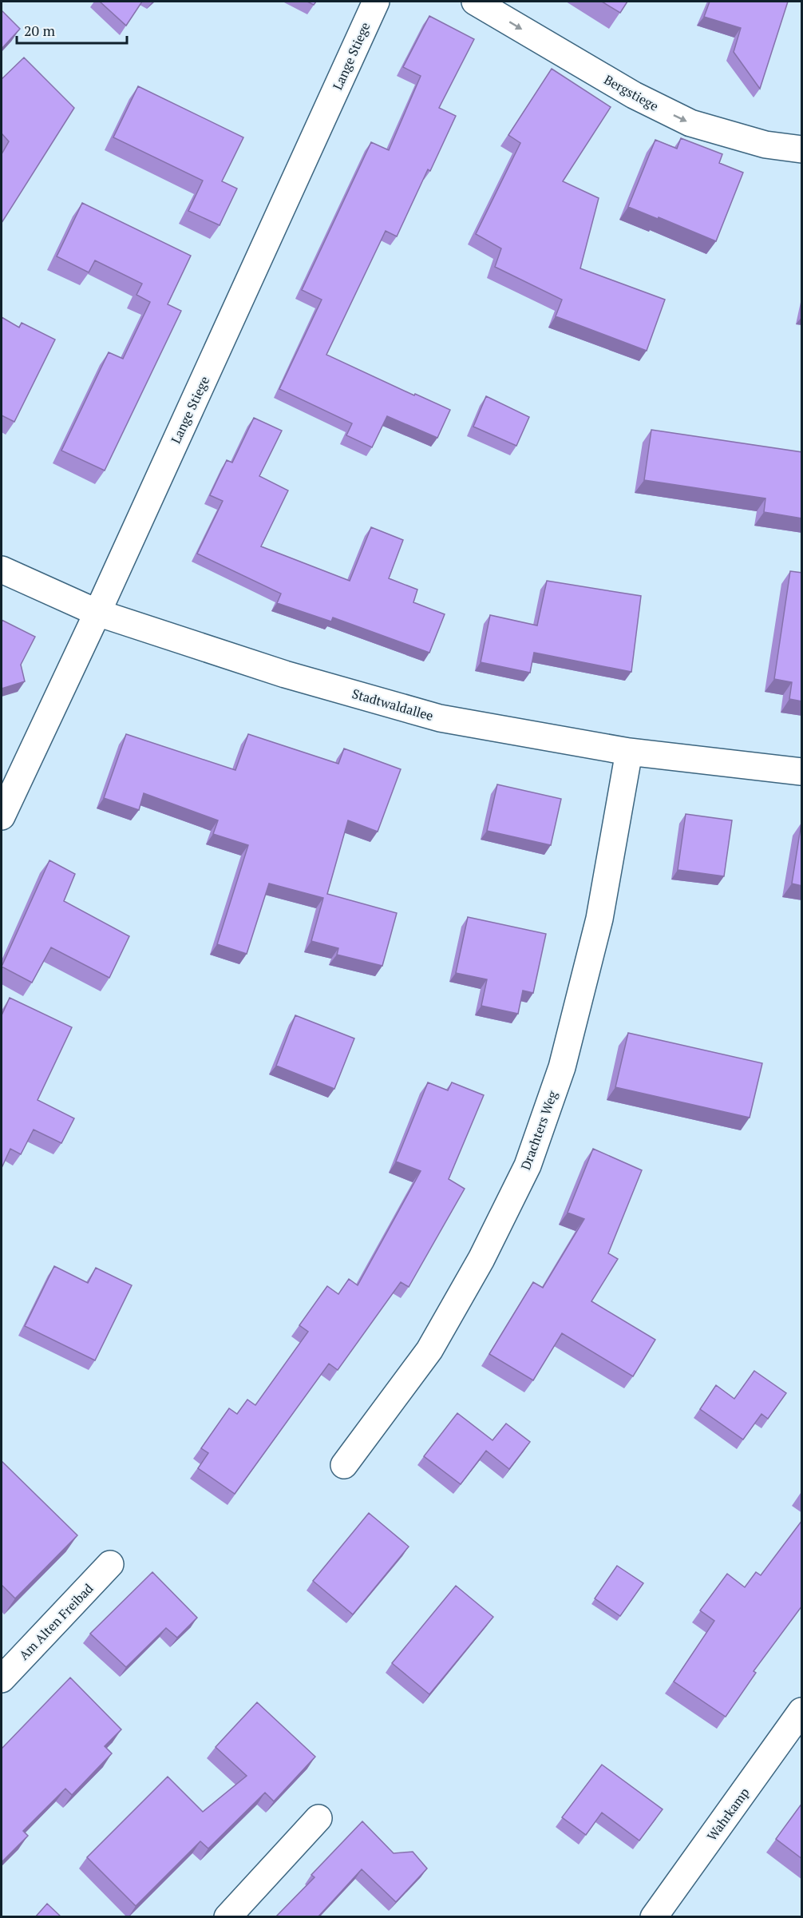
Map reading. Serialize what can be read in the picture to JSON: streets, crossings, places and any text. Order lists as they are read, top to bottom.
{
  "streets": {
    "street": [
      "Lange Stiege",
      "Bergstiege",
      "Stadtwaldallee",
      "Drachters Weg",
      "Am Alten Freibad",
      "Wahrkamp"
    ]
  },
  "crossings": [
    ["Lange Stiege", "Stadtwaldallee"],
    ["Stadtwaldallee", "Drachters Weg"]
  ],
  "one_way": ["Bergstiege"],
  "scale_bar": "20 m"
}
